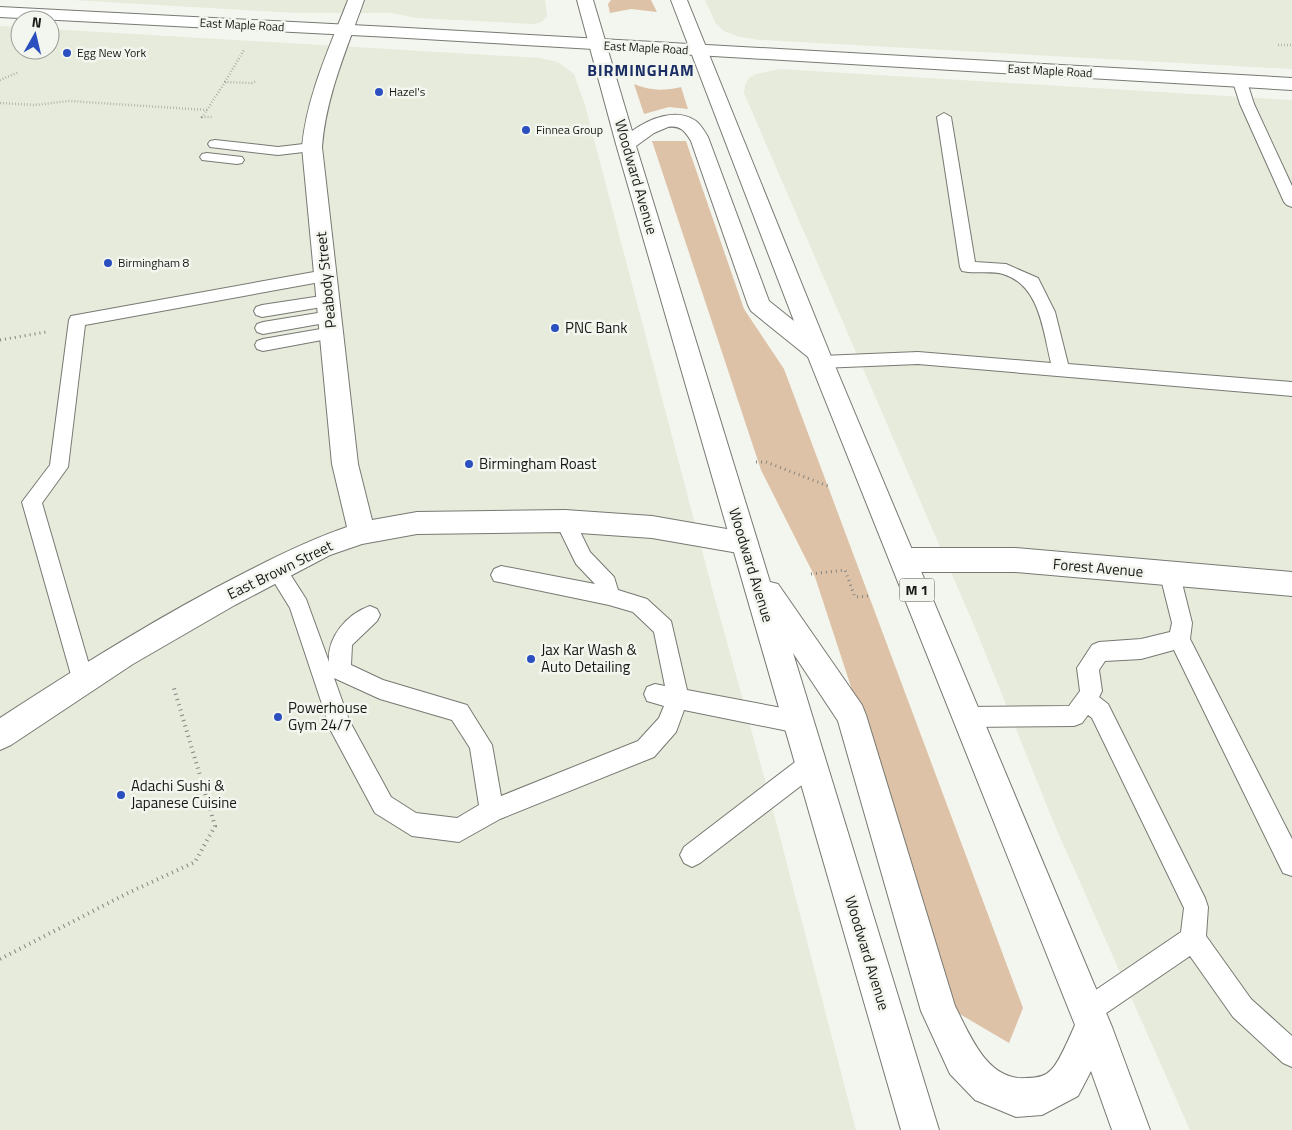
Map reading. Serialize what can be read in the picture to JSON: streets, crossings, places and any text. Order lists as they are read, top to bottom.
{
  "streets": {
    "main road": [
      "East Maple Road",
      "Woodward Avenue",
      "Peabody Street",
      "Forest Avenue",
      "East Brown Street",
      "M 1"
    ]
  },
  "crossings": [
    ["East Maple Road", "Woodward Avenue"],
    ["East Maple Road", "Peabody Street"],
    ["East Maple Road", "M 1"],
    ["Woodward Avenue", "East Brown Street"],
    ["Peabody Street", "East Brown Street"],
    ["Forest Avenue", "M 1"]
  ],
  "districts": ["BIRMINGHAM"],
  "places": [
    "Egg New York",
    "Hazel's",
    "Finnea Group",
    "Birmingham 8",
    "PNC Bank",
    "Birmingham Roast",
    "Jax Kar Wash & Auto Detailing",
    "Powerhouse Gym 24/7",
    "Adachi Sushi & Japanese Cuisine"
  ],
  "north": "top"
}
